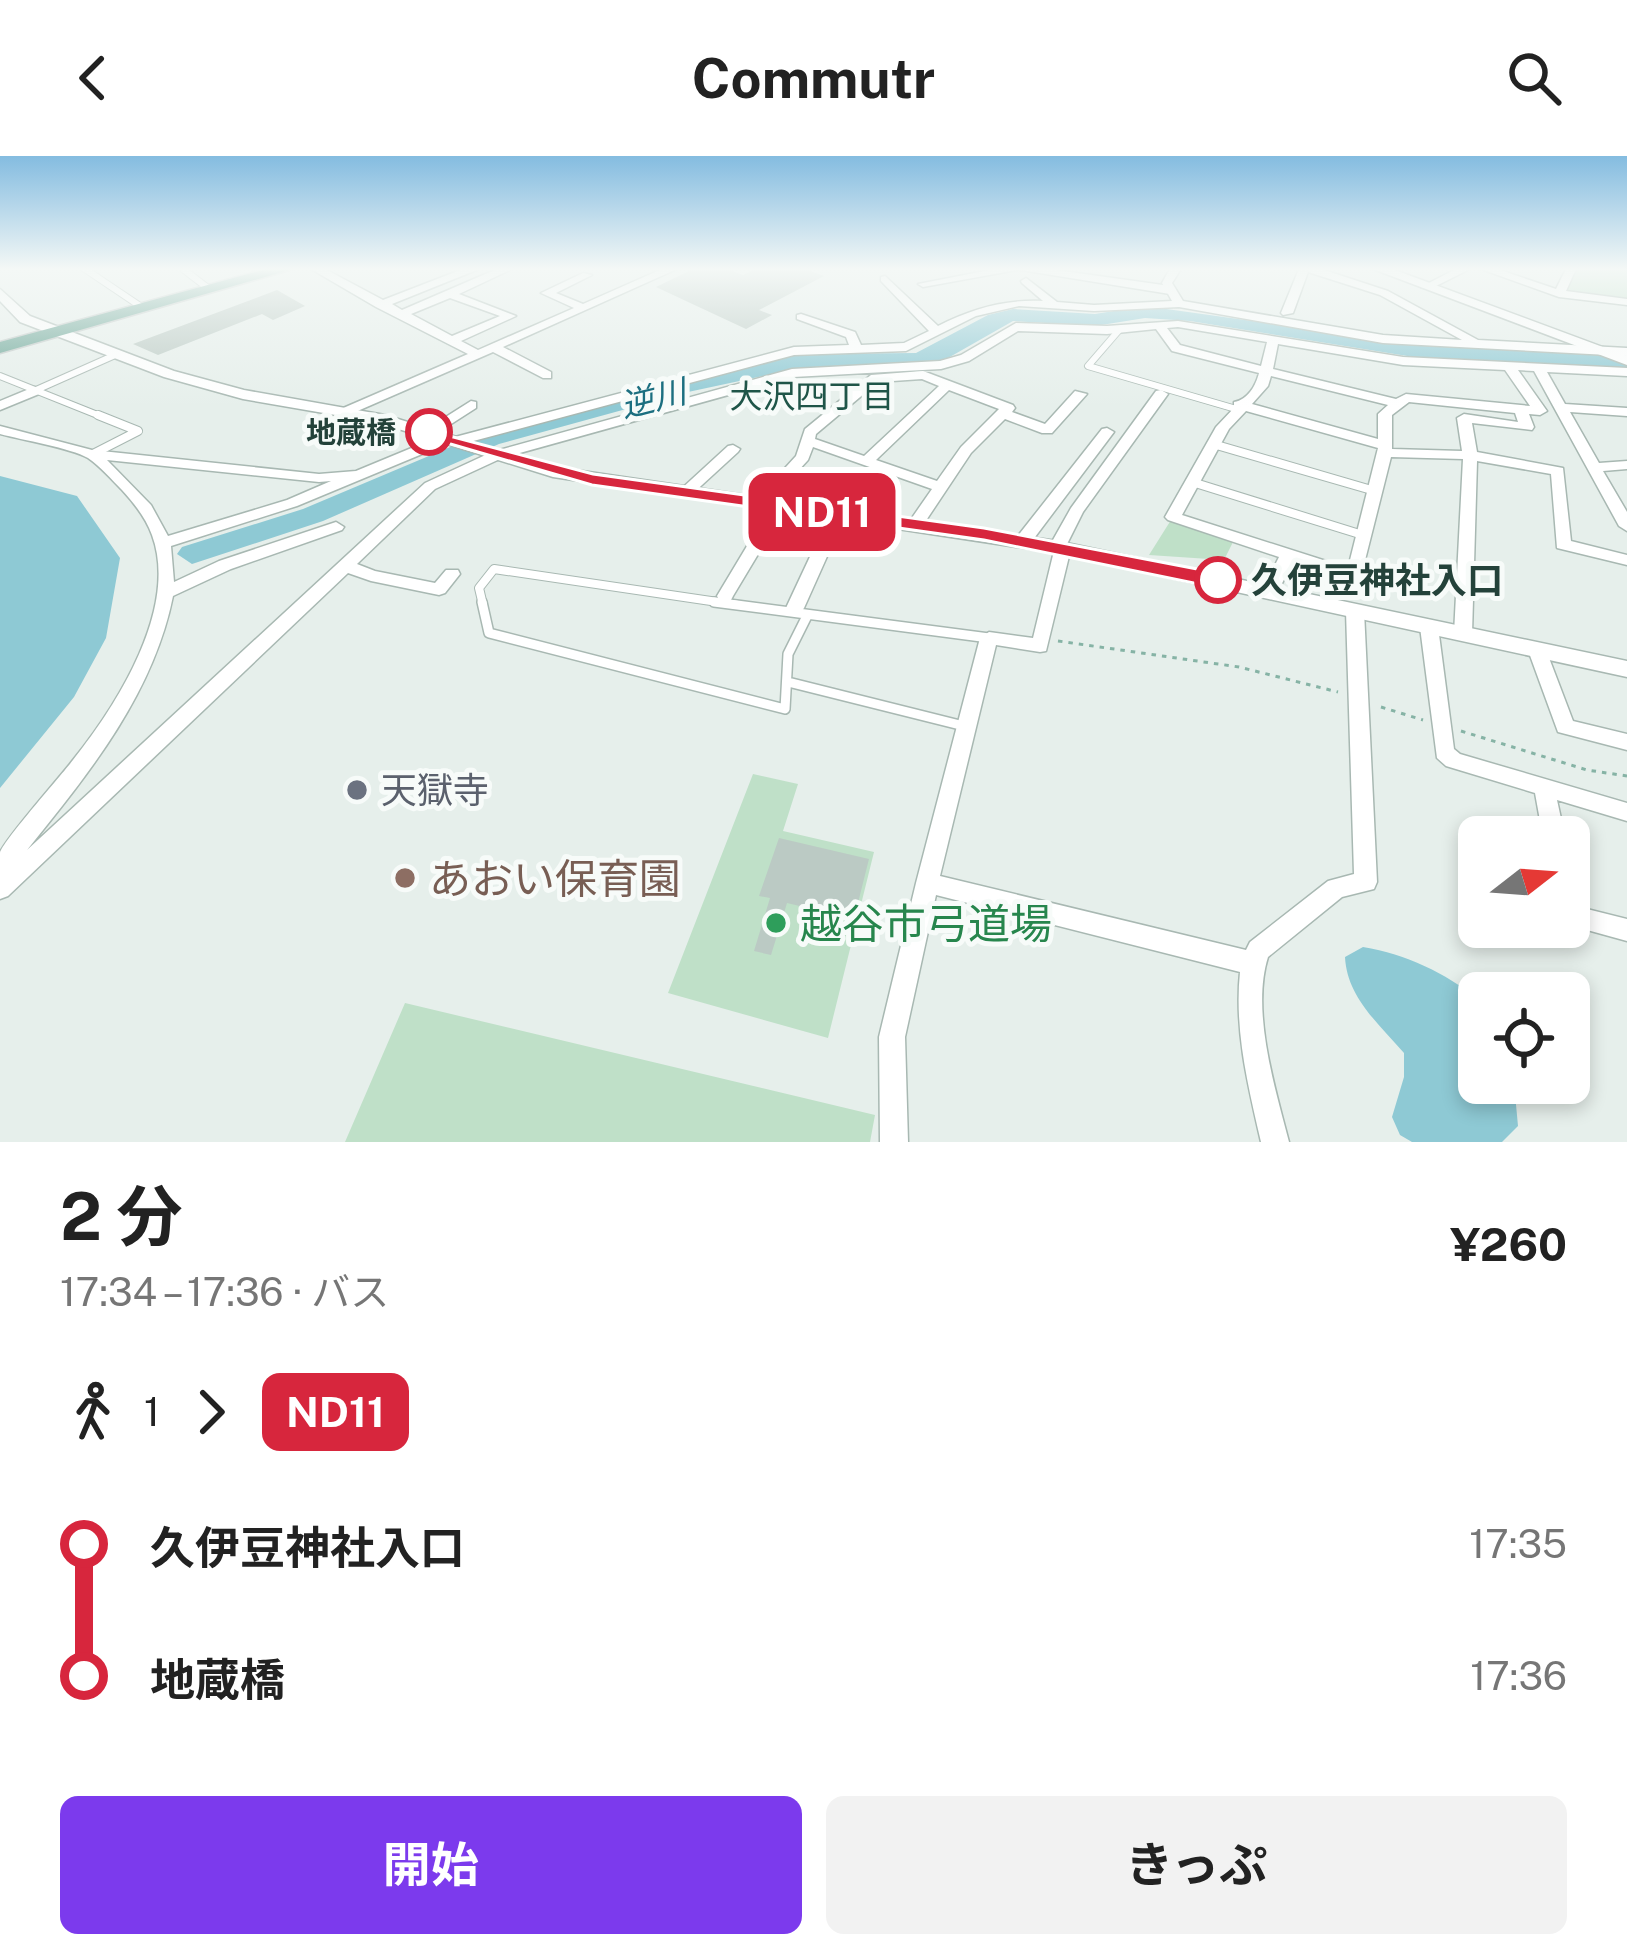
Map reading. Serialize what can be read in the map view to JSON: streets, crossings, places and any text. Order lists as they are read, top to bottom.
{
  "districts": ["大沢四丁目"],
  "water": ["逆川"],
  "places": [
    "地蔵橋",
    "久伊豆神社入口",
    "天獄寺",
    "あおい保育園",
    "越谷市弓道場"
  ],
  "lines": ["bus line ND11"],
  "north": "right",
  "page": {
    "header": "Commutr",
    "on_map": "ND11",
    "heading": ["2 分", "17:34 – 17:36 · バス", "¥260"],
    "legs": ["1", "ND11"],
    "list": [
      {
        "name": "久伊豆神社入口",
        "value": "17:35"
      },
      {
        "name": "地蔵橋",
        "value": "17:36"
      }
    ],
    "buttons": ["開始", "きっぷ"]
  }
}
